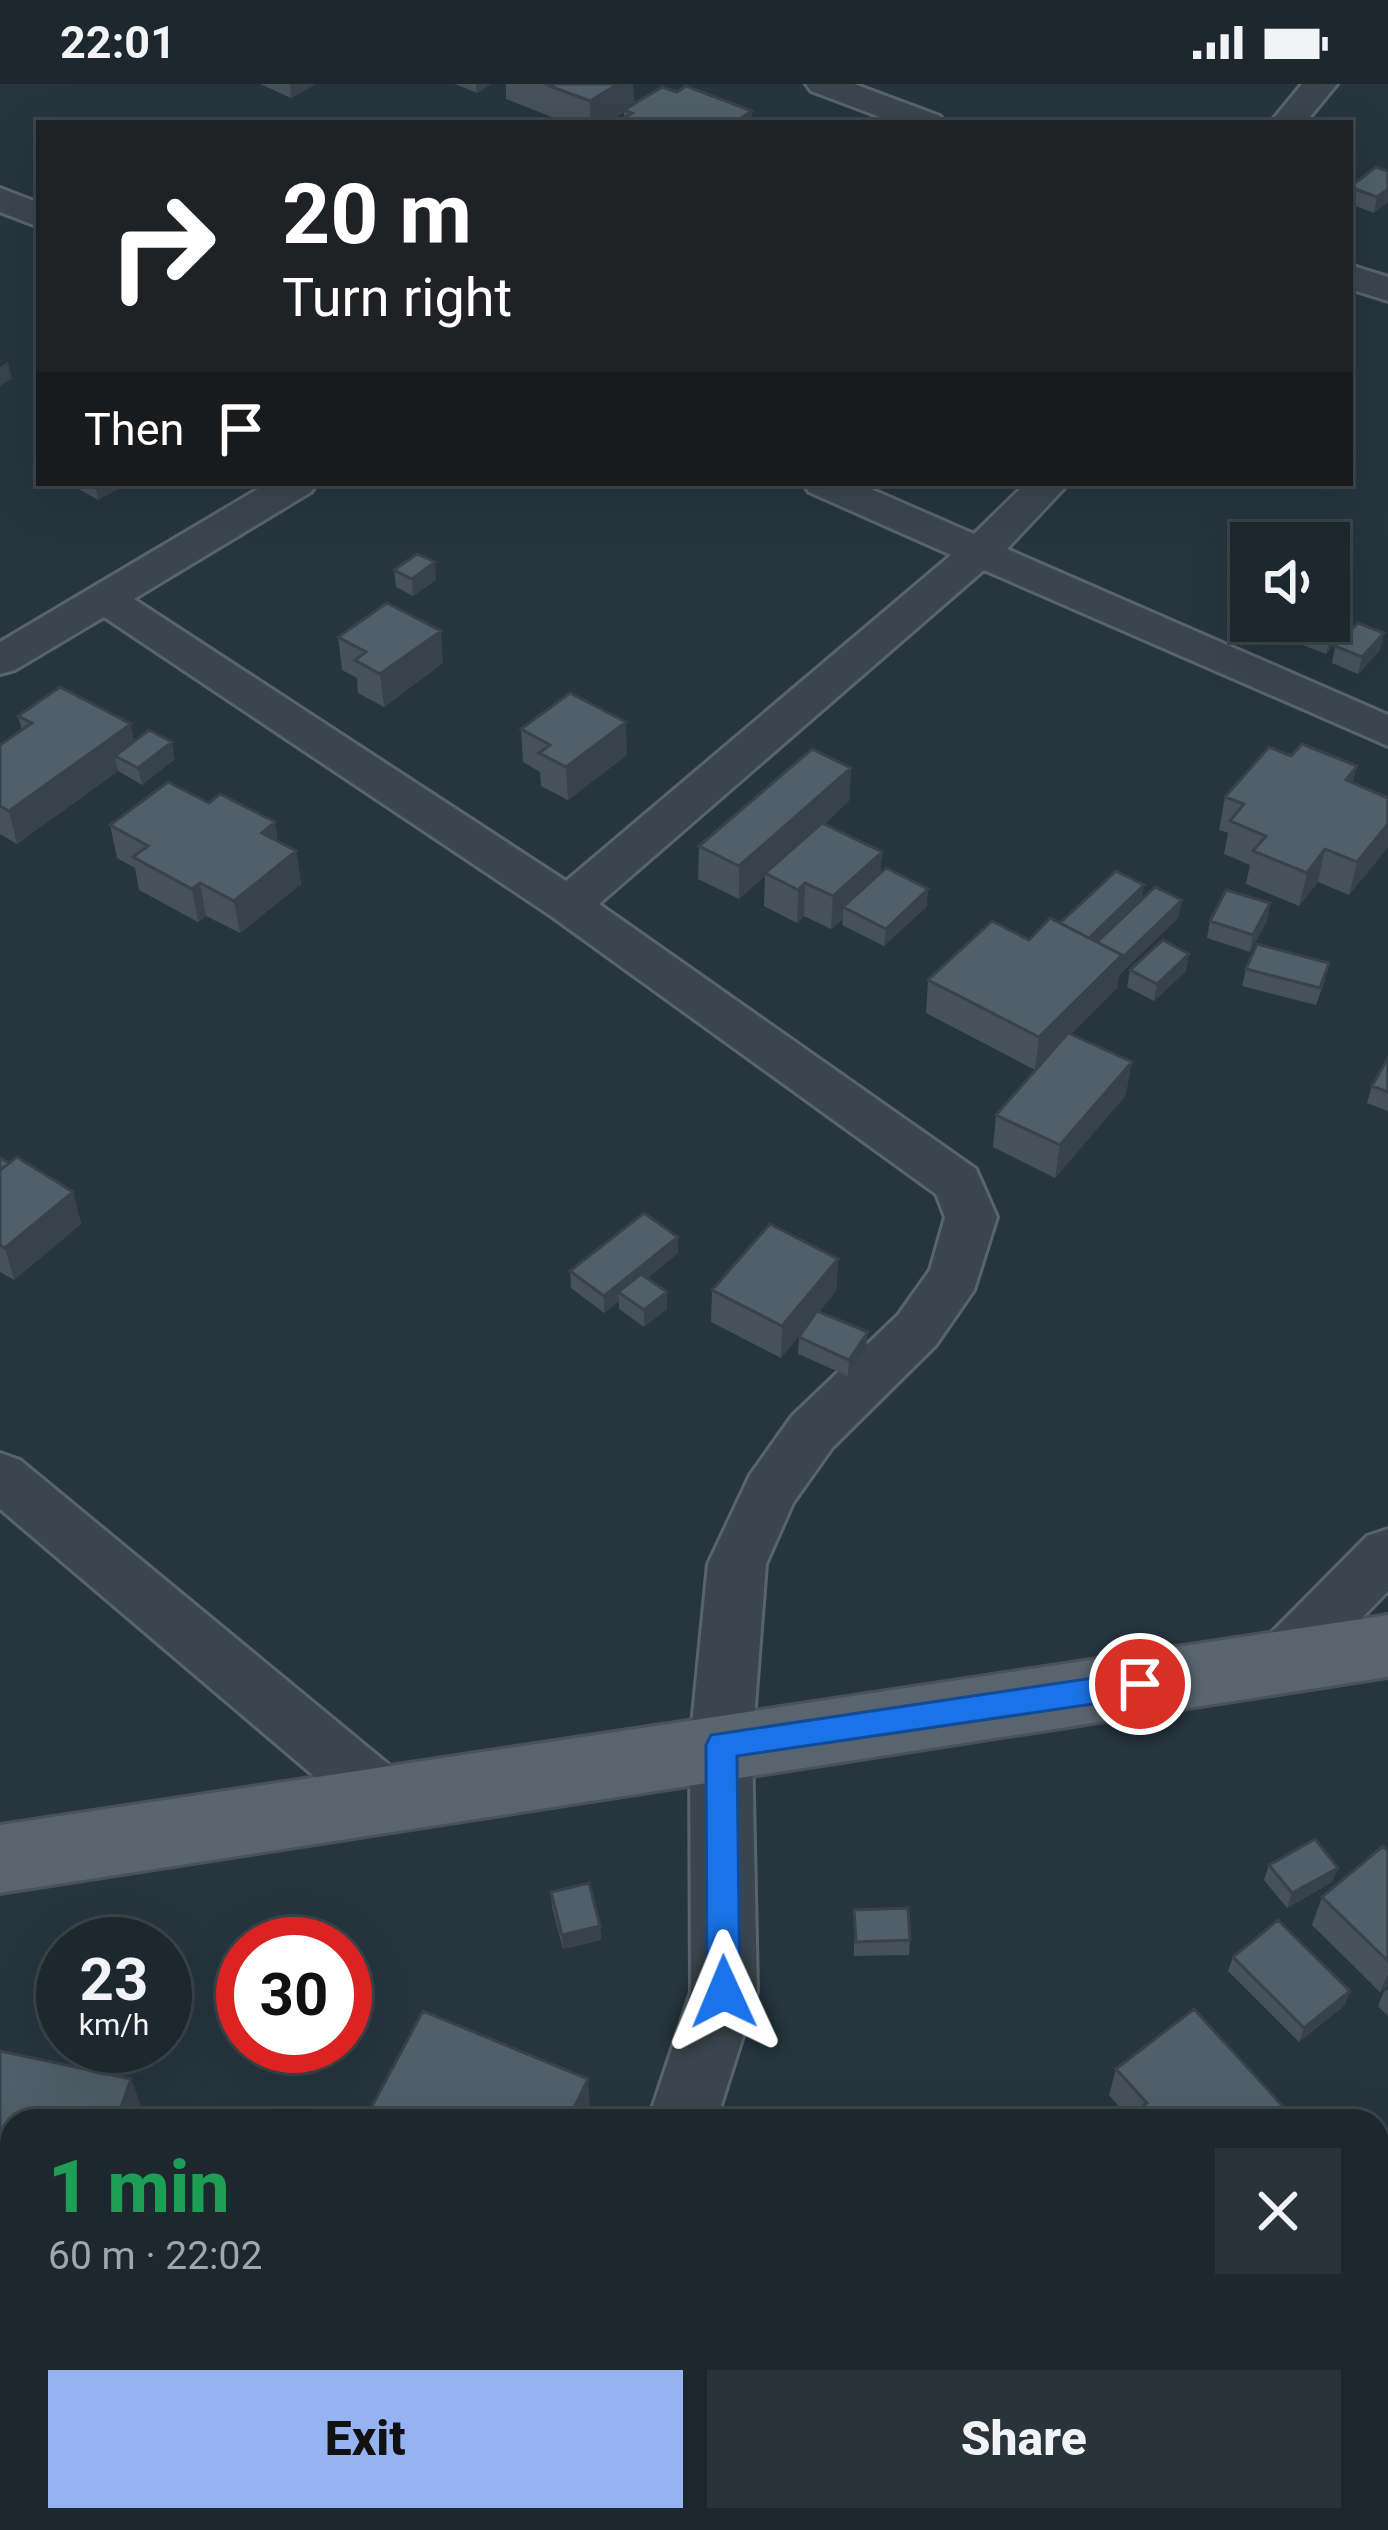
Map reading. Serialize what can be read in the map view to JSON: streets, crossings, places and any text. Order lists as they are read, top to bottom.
{
  "page": {
    "status": "22:01",
    "turn": ["20 m", "Turn right"],
    "then": "Then",
    "speed": "23 km/h",
    "limit": "30",
    "heading": ["1 min", "60 m · 22:02"],
    "buttons": ["Exit", "Share"]
  }
}
